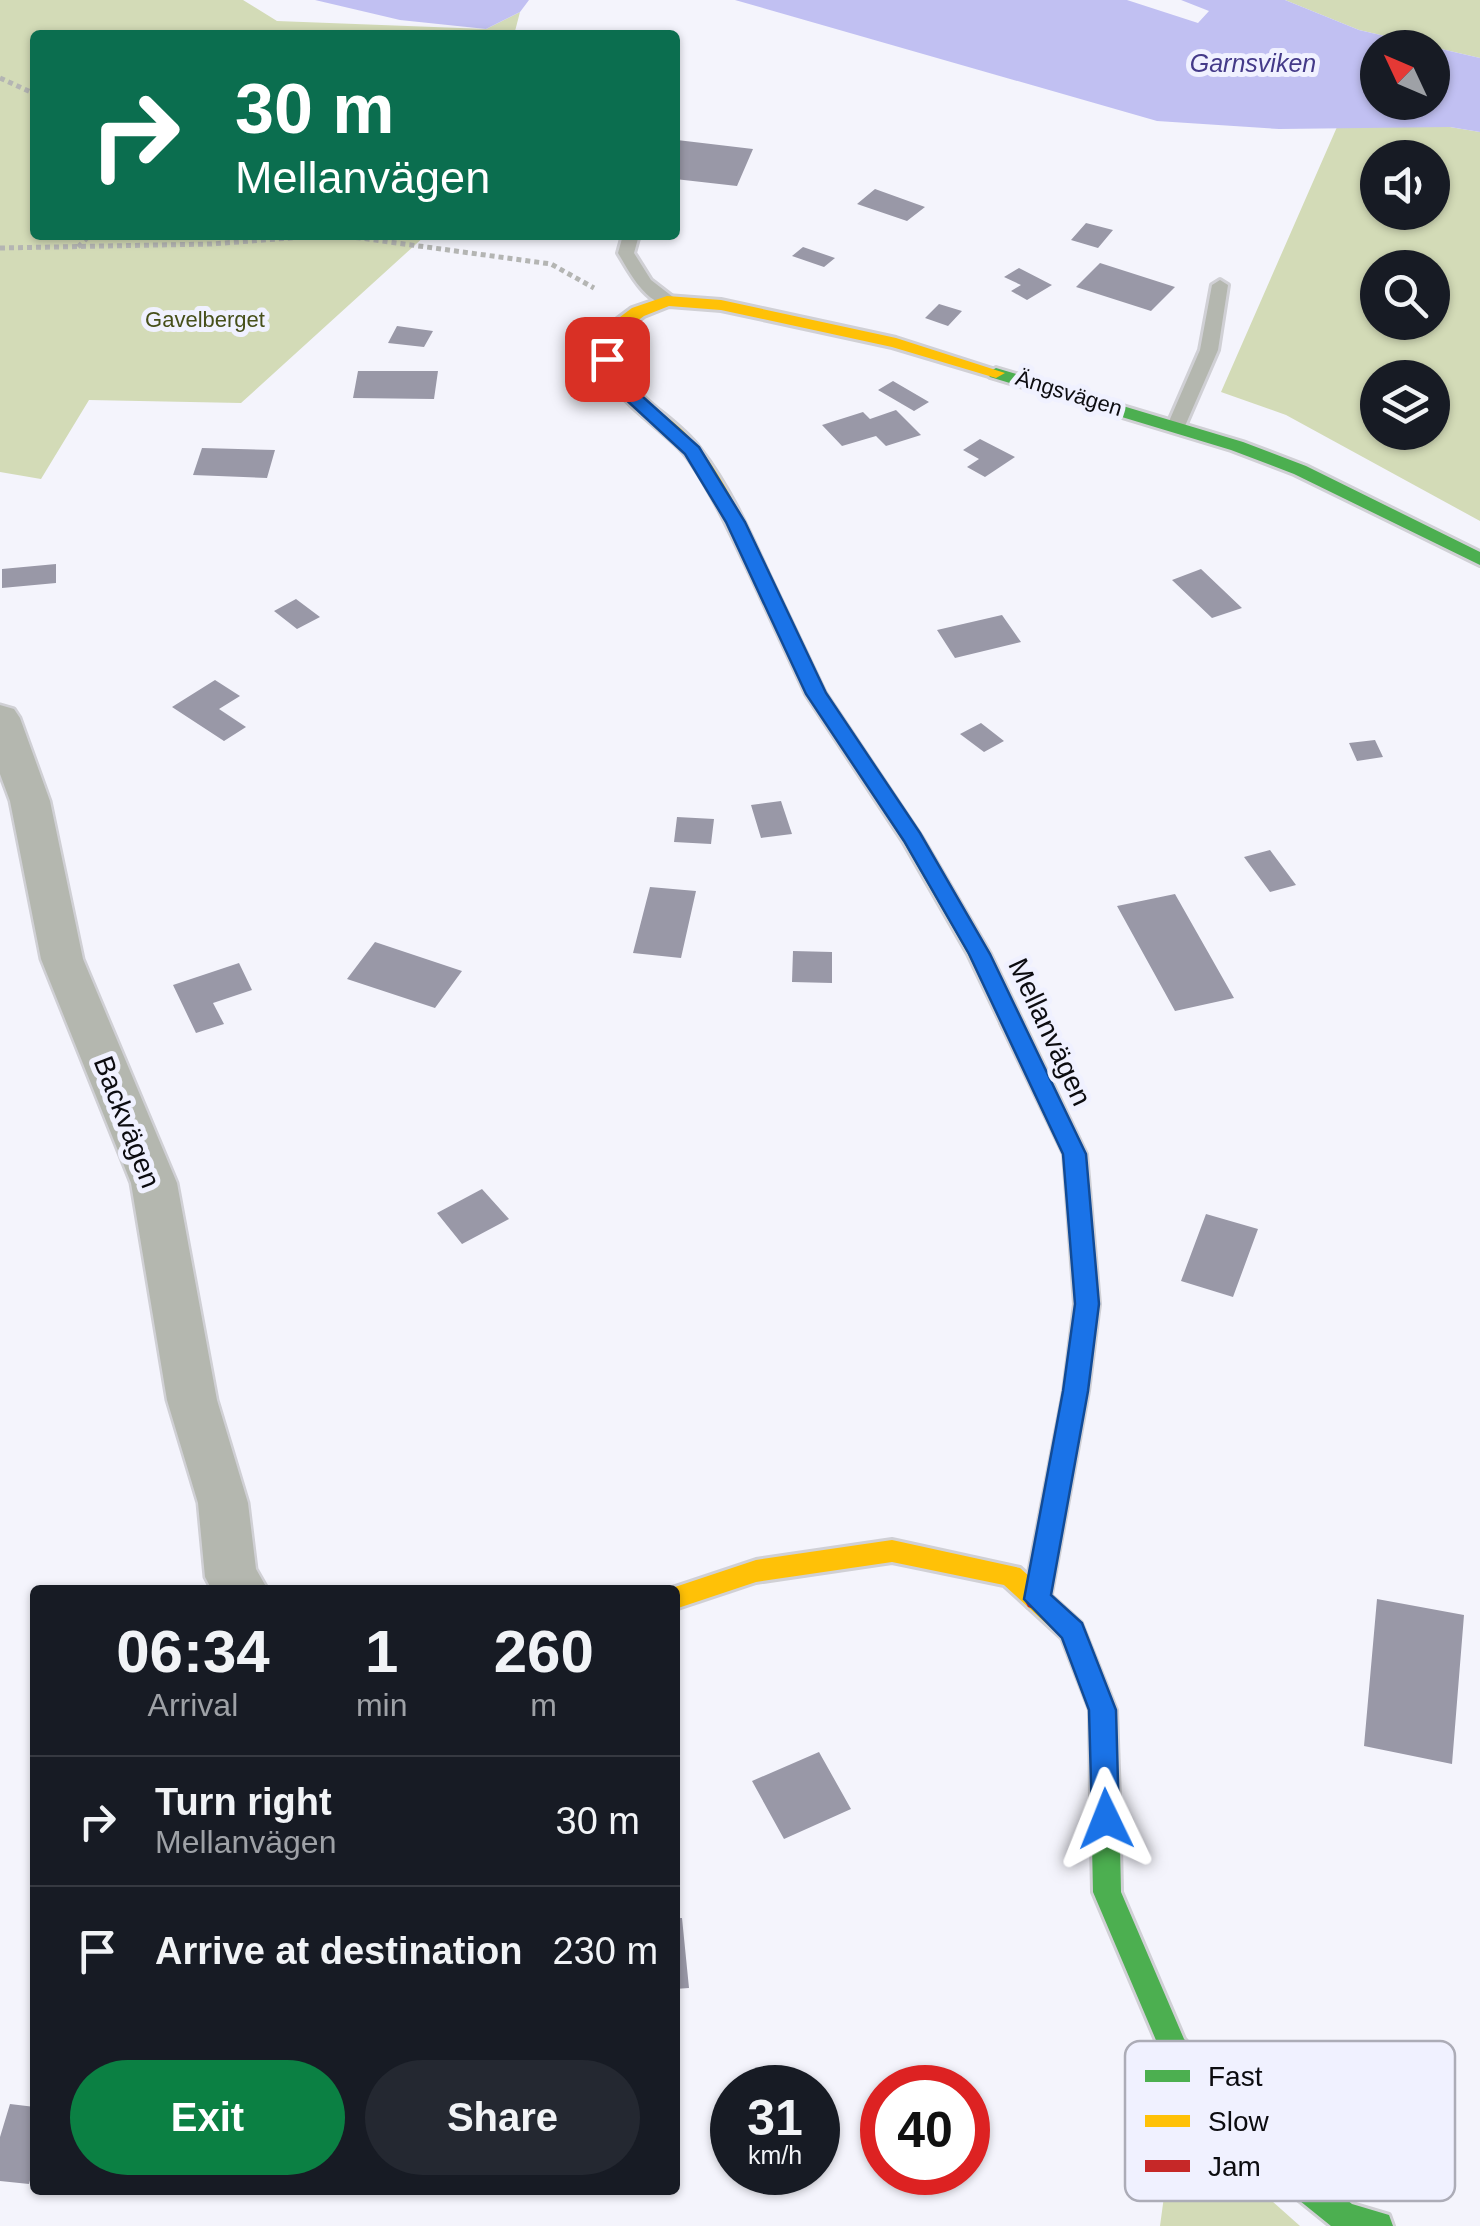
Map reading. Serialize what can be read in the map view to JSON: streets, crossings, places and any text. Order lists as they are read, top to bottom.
{
  "streets": {
    "street": ["Ängsvägen", "Mellanvägen", "Backvägen"]
  },
  "crossings": [
    ["Ängsvägen", "Mellanvägen"]
  ],
  "water": ["Garnsviken"],
  "parks": ["Gavelberget"],
  "legend": ["Fast", "Slow", "Jam"],
  "north": "top left",
  "page": {
    "turn": ["30 m", "Mellanvägen"],
    "eta": [
      "06:34",
      "Arrival",
      "1",
      "min",
      "260",
      "m"
    ],
    "list": [
      {
        "name": "Turn right",
        "note": "Mellanvägen",
        "value": "30 m"
      },
      {
        "name": "Arrive at destination",
        "value": "230 m"
      }
    ],
    "buttons": ["Exit", "Share"],
    "speed": "31 km/h",
    "limit": "40"
  }
}
